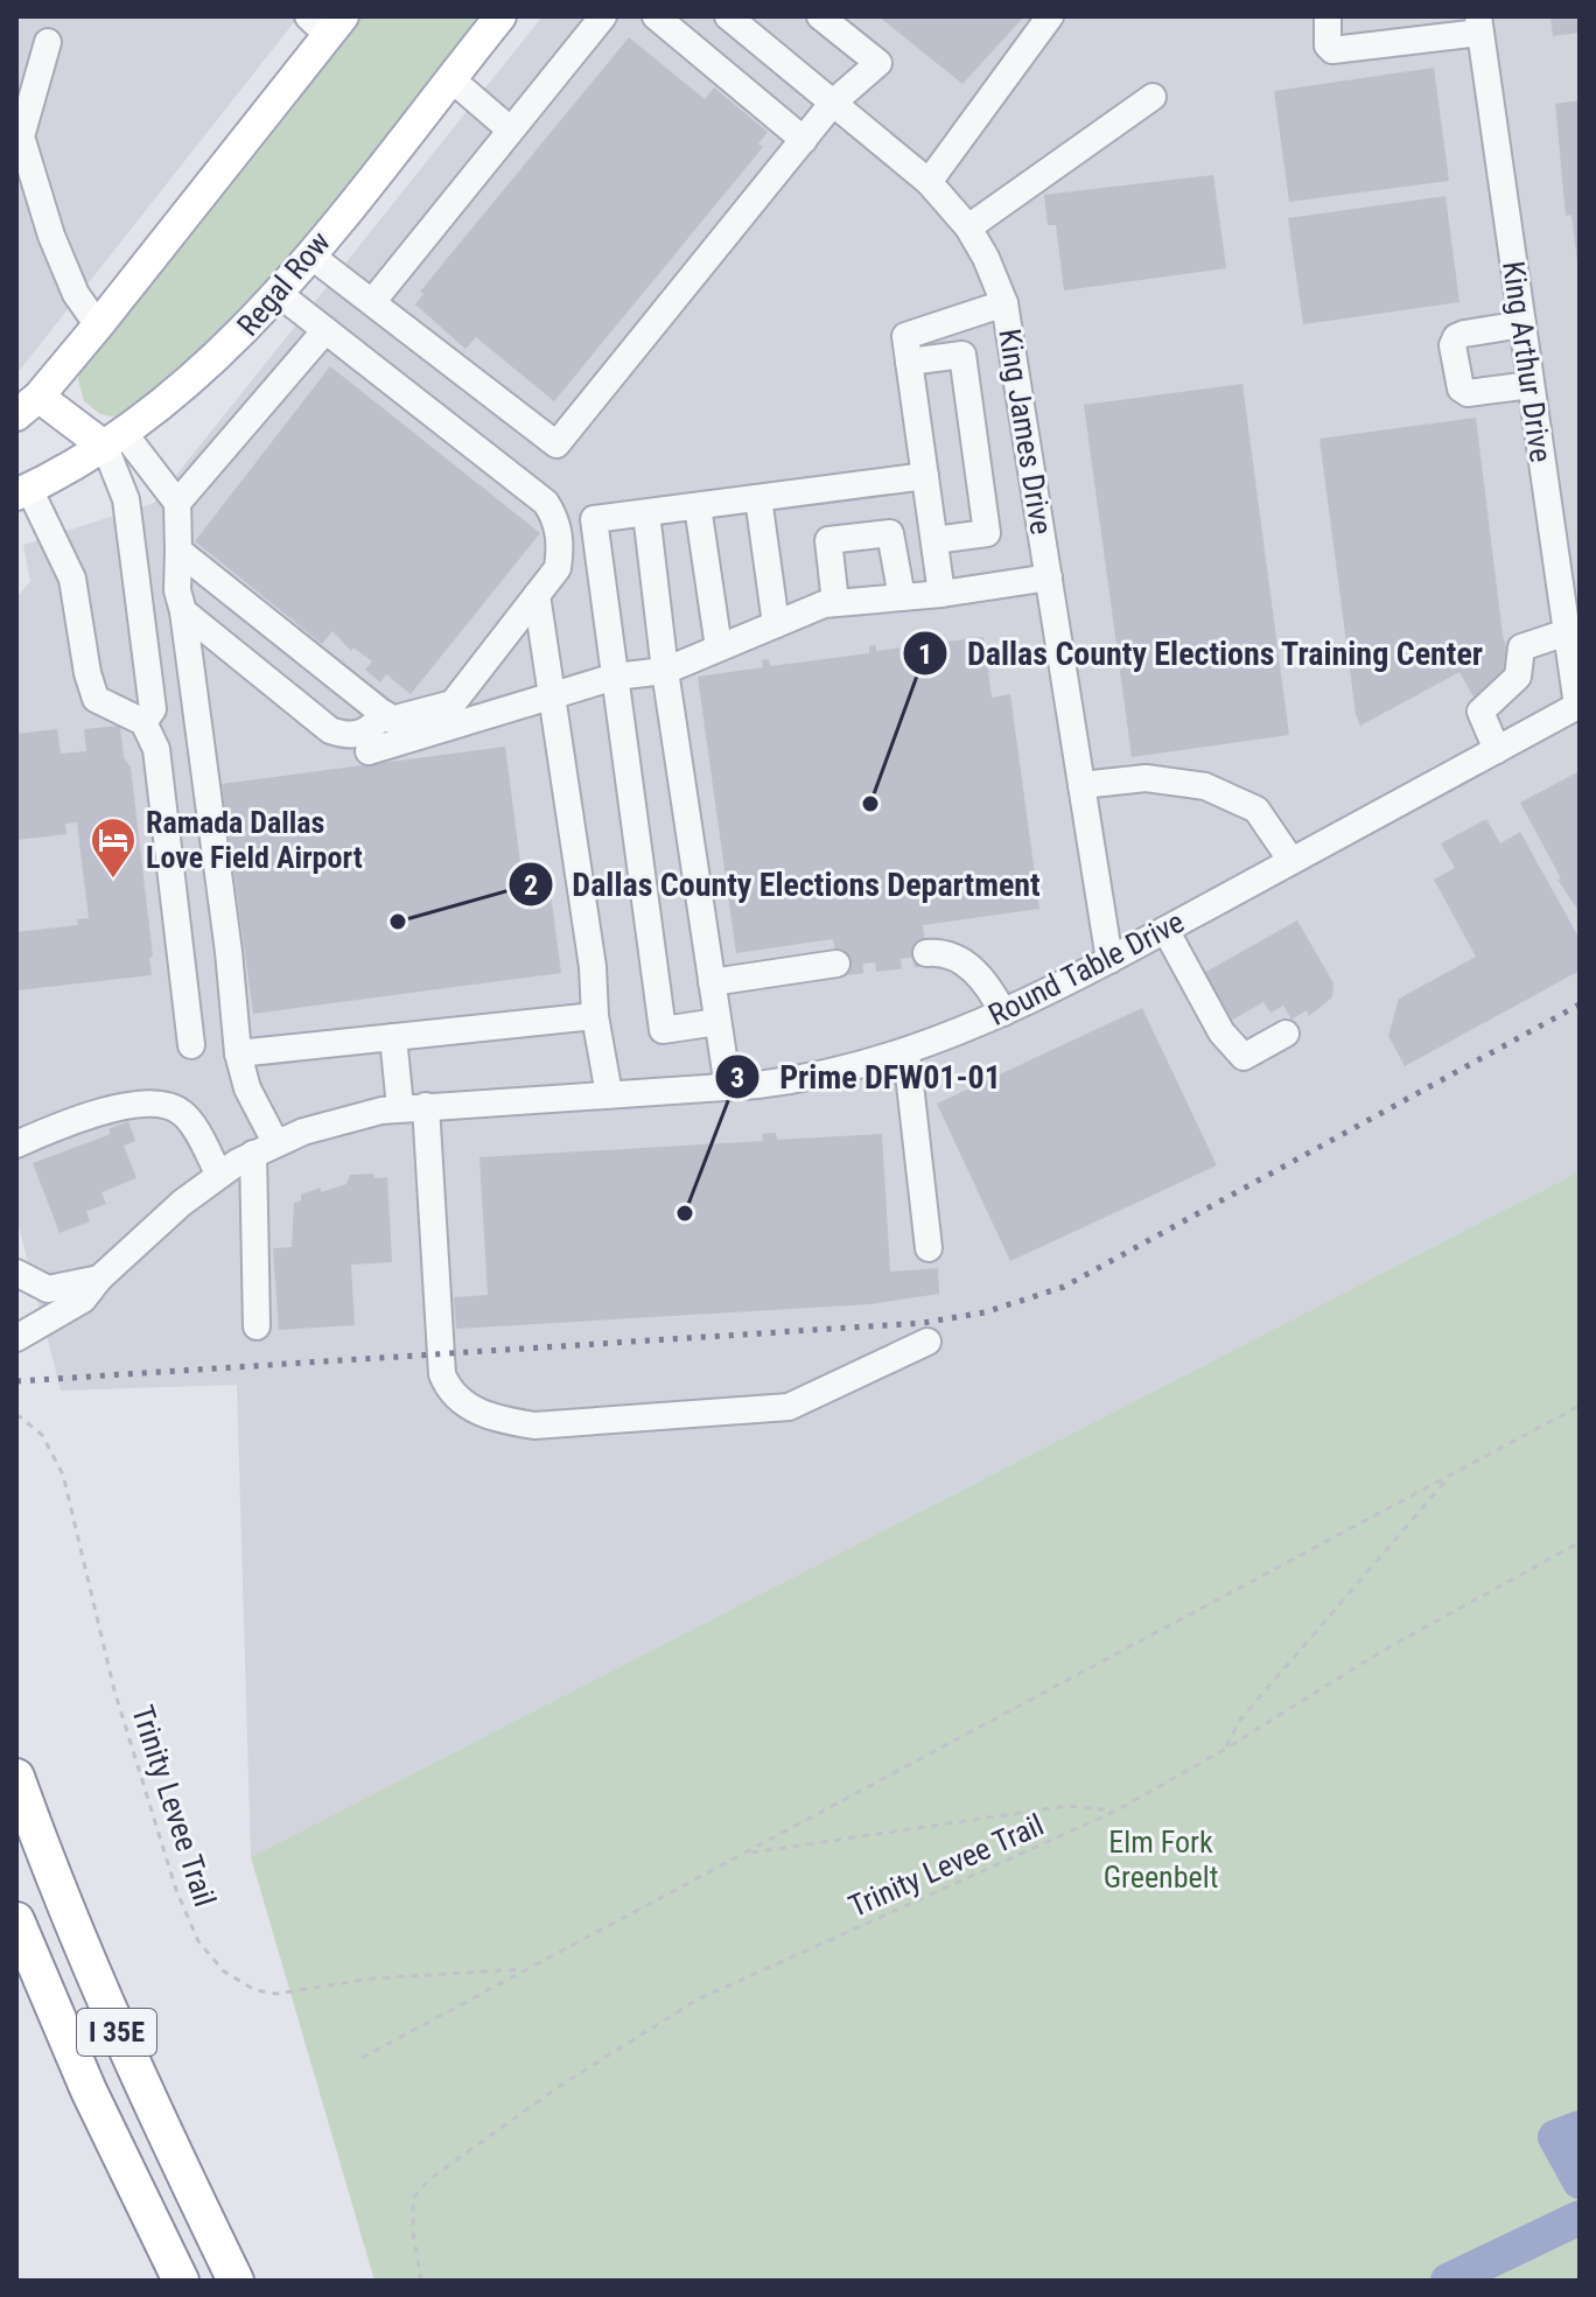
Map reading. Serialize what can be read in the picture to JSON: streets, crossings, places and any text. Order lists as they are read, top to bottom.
{
  "streets": {
    "highway": ["I 35E"],
    "main road": ["Regal Row"],
    "street": ["King Arthur Drive", "King James Drive", "Round Table Drive"],
    "path": ["Trinity Levee Trail"]
  },
  "crossings": [
    ["King Arthur Drive", "Round Table Drive"],
    ["King James Drive", "Round Table Drive"]
  ],
  "parks": ["Elm Fork Greenbelt"],
  "places": {
    "other": ["Dallas County Elections Training Center", "Dallas County Elections Department", "Prime DFW01-01"],
    "hotel": ["Ramada Dallas Love Field Airport"]
  }
}
